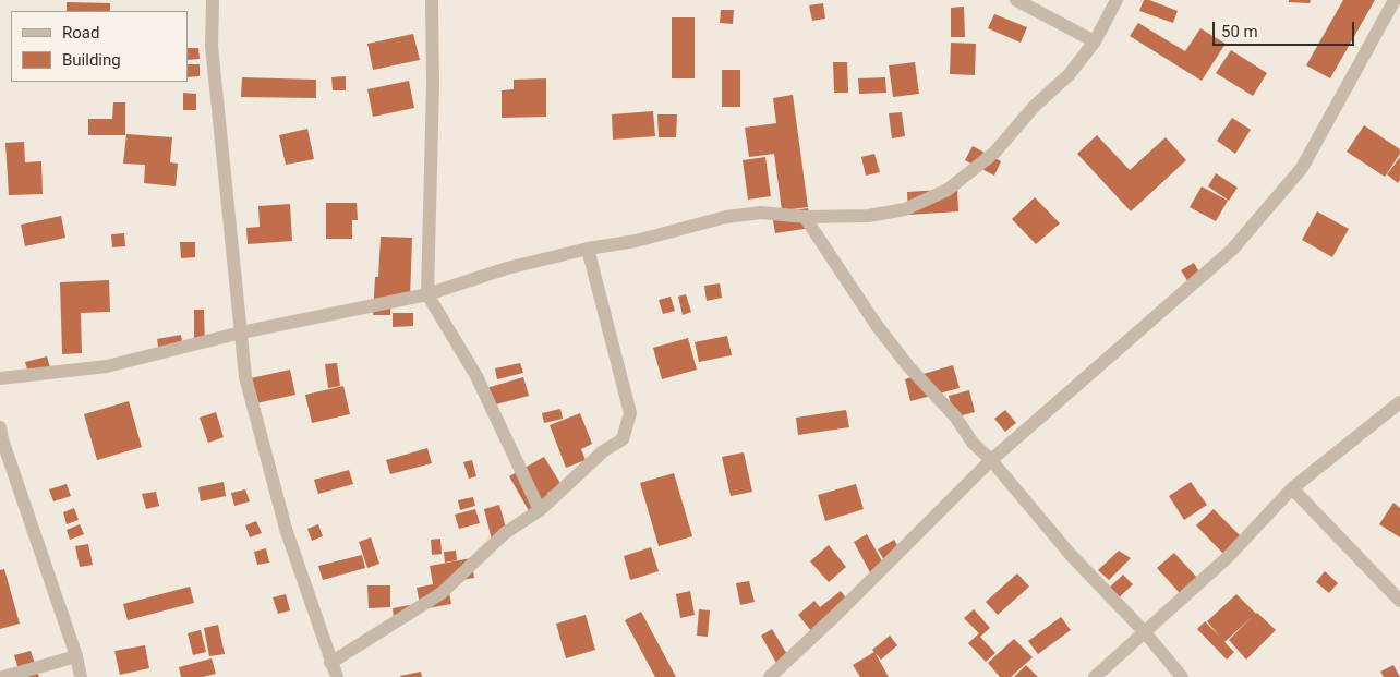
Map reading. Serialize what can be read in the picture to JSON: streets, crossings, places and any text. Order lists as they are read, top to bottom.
{
  "legend": ["Road", "Building"],
  "scale_bar": "50 m"
}
